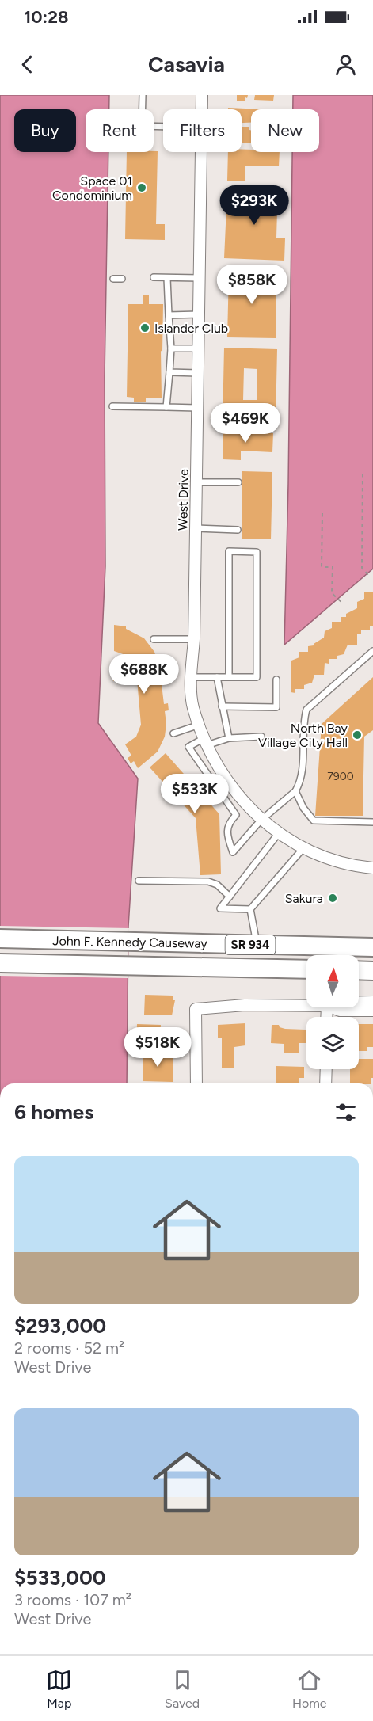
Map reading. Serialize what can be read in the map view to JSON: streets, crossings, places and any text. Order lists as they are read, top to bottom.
{
  "streets": {
    "main road": ["John F. Kennedy Causeway", "SR 934"],
    "street": ["West Drive"]
  },
  "places": [
    "Space 01 Condominium",
    "Islander Club",
    "North Bay Village City Hall",
    "Sakura"
  ],
  "house_numbers": ["7900"],
  "north": "top",
  "page": {
    "status": "10:28",
    "header": "Casavia",
    "chip": [
      "Buy",
      "Rent",
      "Filters",
      "New"
    ],
    "price": [
      "$293K",
      "$858K",
      "$469K",
      "$688K",
      "$533K",
      "$518K"
    ],
    "heading": "6 homes",
    "list": [
      {
        "name": "$293,000",
        "note": "2 rooms · 52 m² · West Drive"
      },
      {
        "name": "$533,000",
        "note": "3 rooms · 107 m² · West Drive"
      }
    ],
    "tabs": ["Map", "Saved", "Home"]
  }
}
